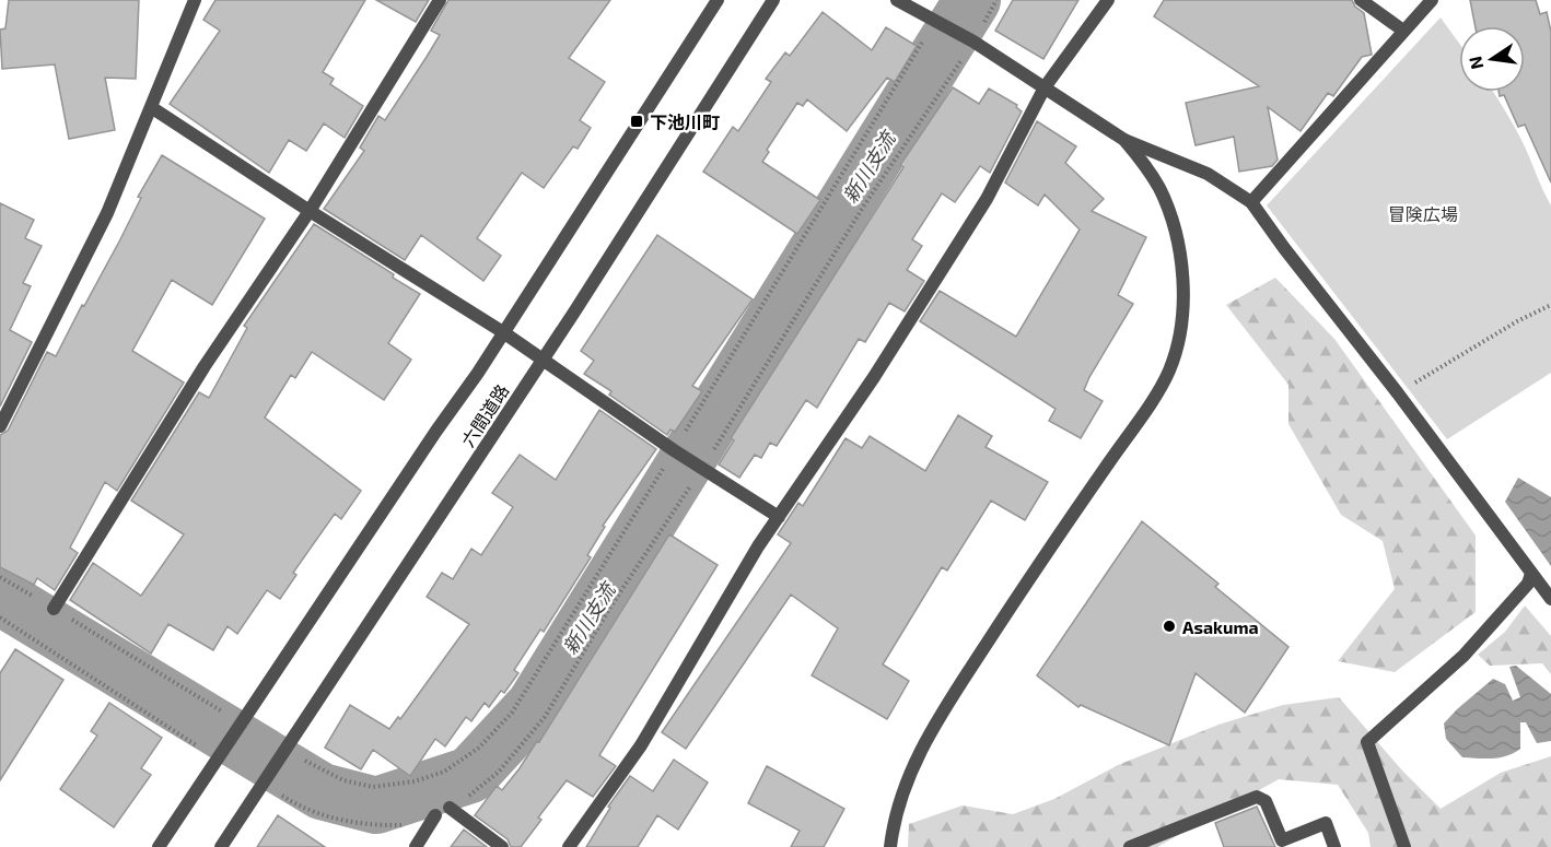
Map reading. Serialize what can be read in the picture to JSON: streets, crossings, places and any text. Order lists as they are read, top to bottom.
{
  "streets": {
    "street": ["六間道路"]
  },
  "water": ["新川支流"],
  "parks": ["冒険広場"],
  "places": {
    "transit": ["下池川町"],
    "other": ["Asakuma"]
  },
  "north": "left"
}
